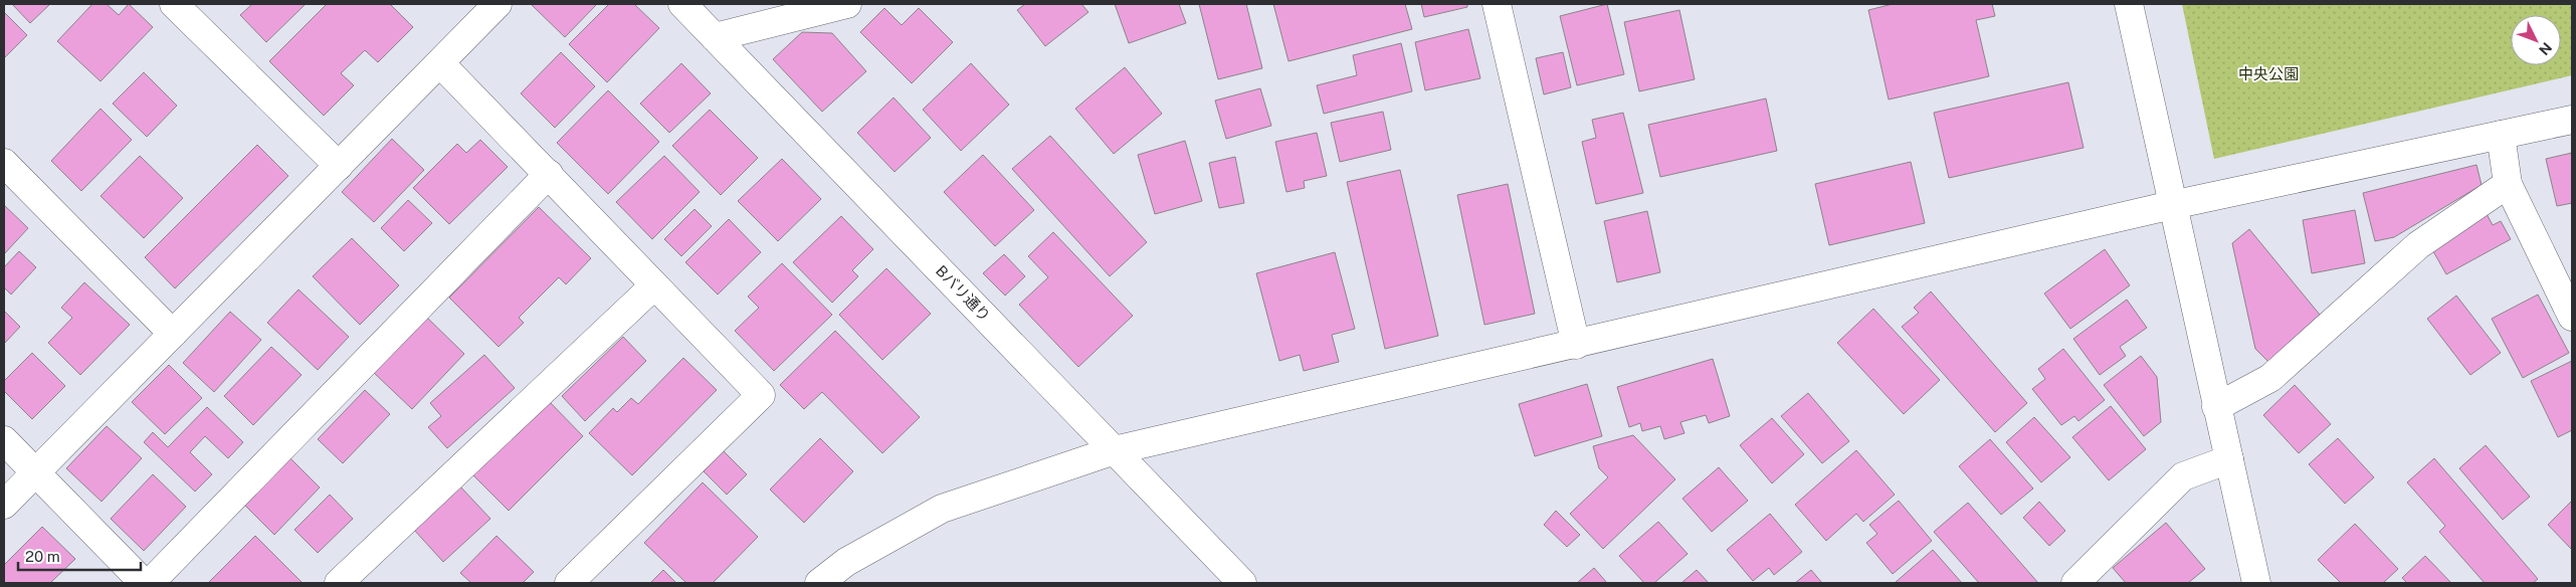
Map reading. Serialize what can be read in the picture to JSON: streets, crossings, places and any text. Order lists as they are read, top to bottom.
{
  "streets": {
    "street": ["Bバリ通り"]
  },
  "parks": ["中央公園"],
  "scale_bar": "20 m",
  "north": "bottom right"
}
